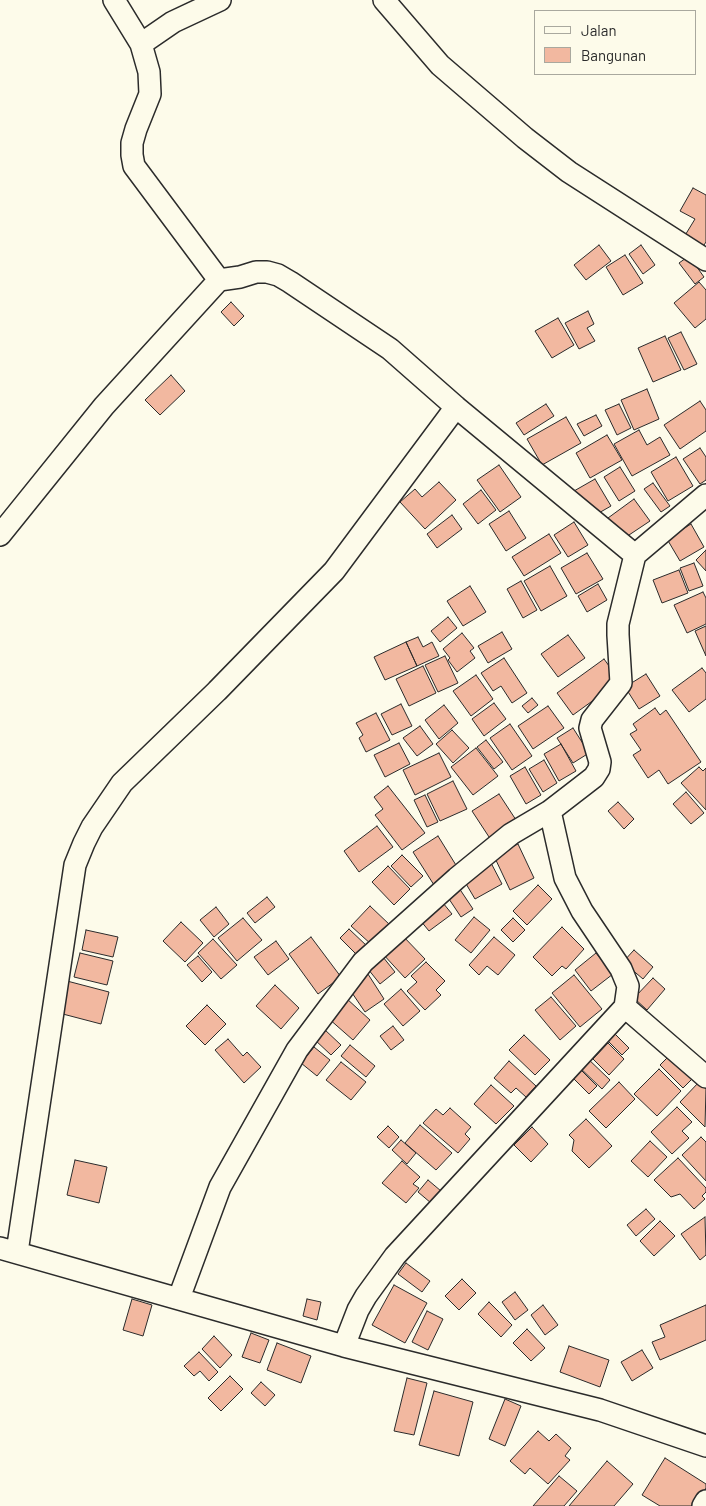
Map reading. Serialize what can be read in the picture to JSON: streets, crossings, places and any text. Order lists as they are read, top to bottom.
{
  "legend": ["Jalan", "Bangunan"]
}
